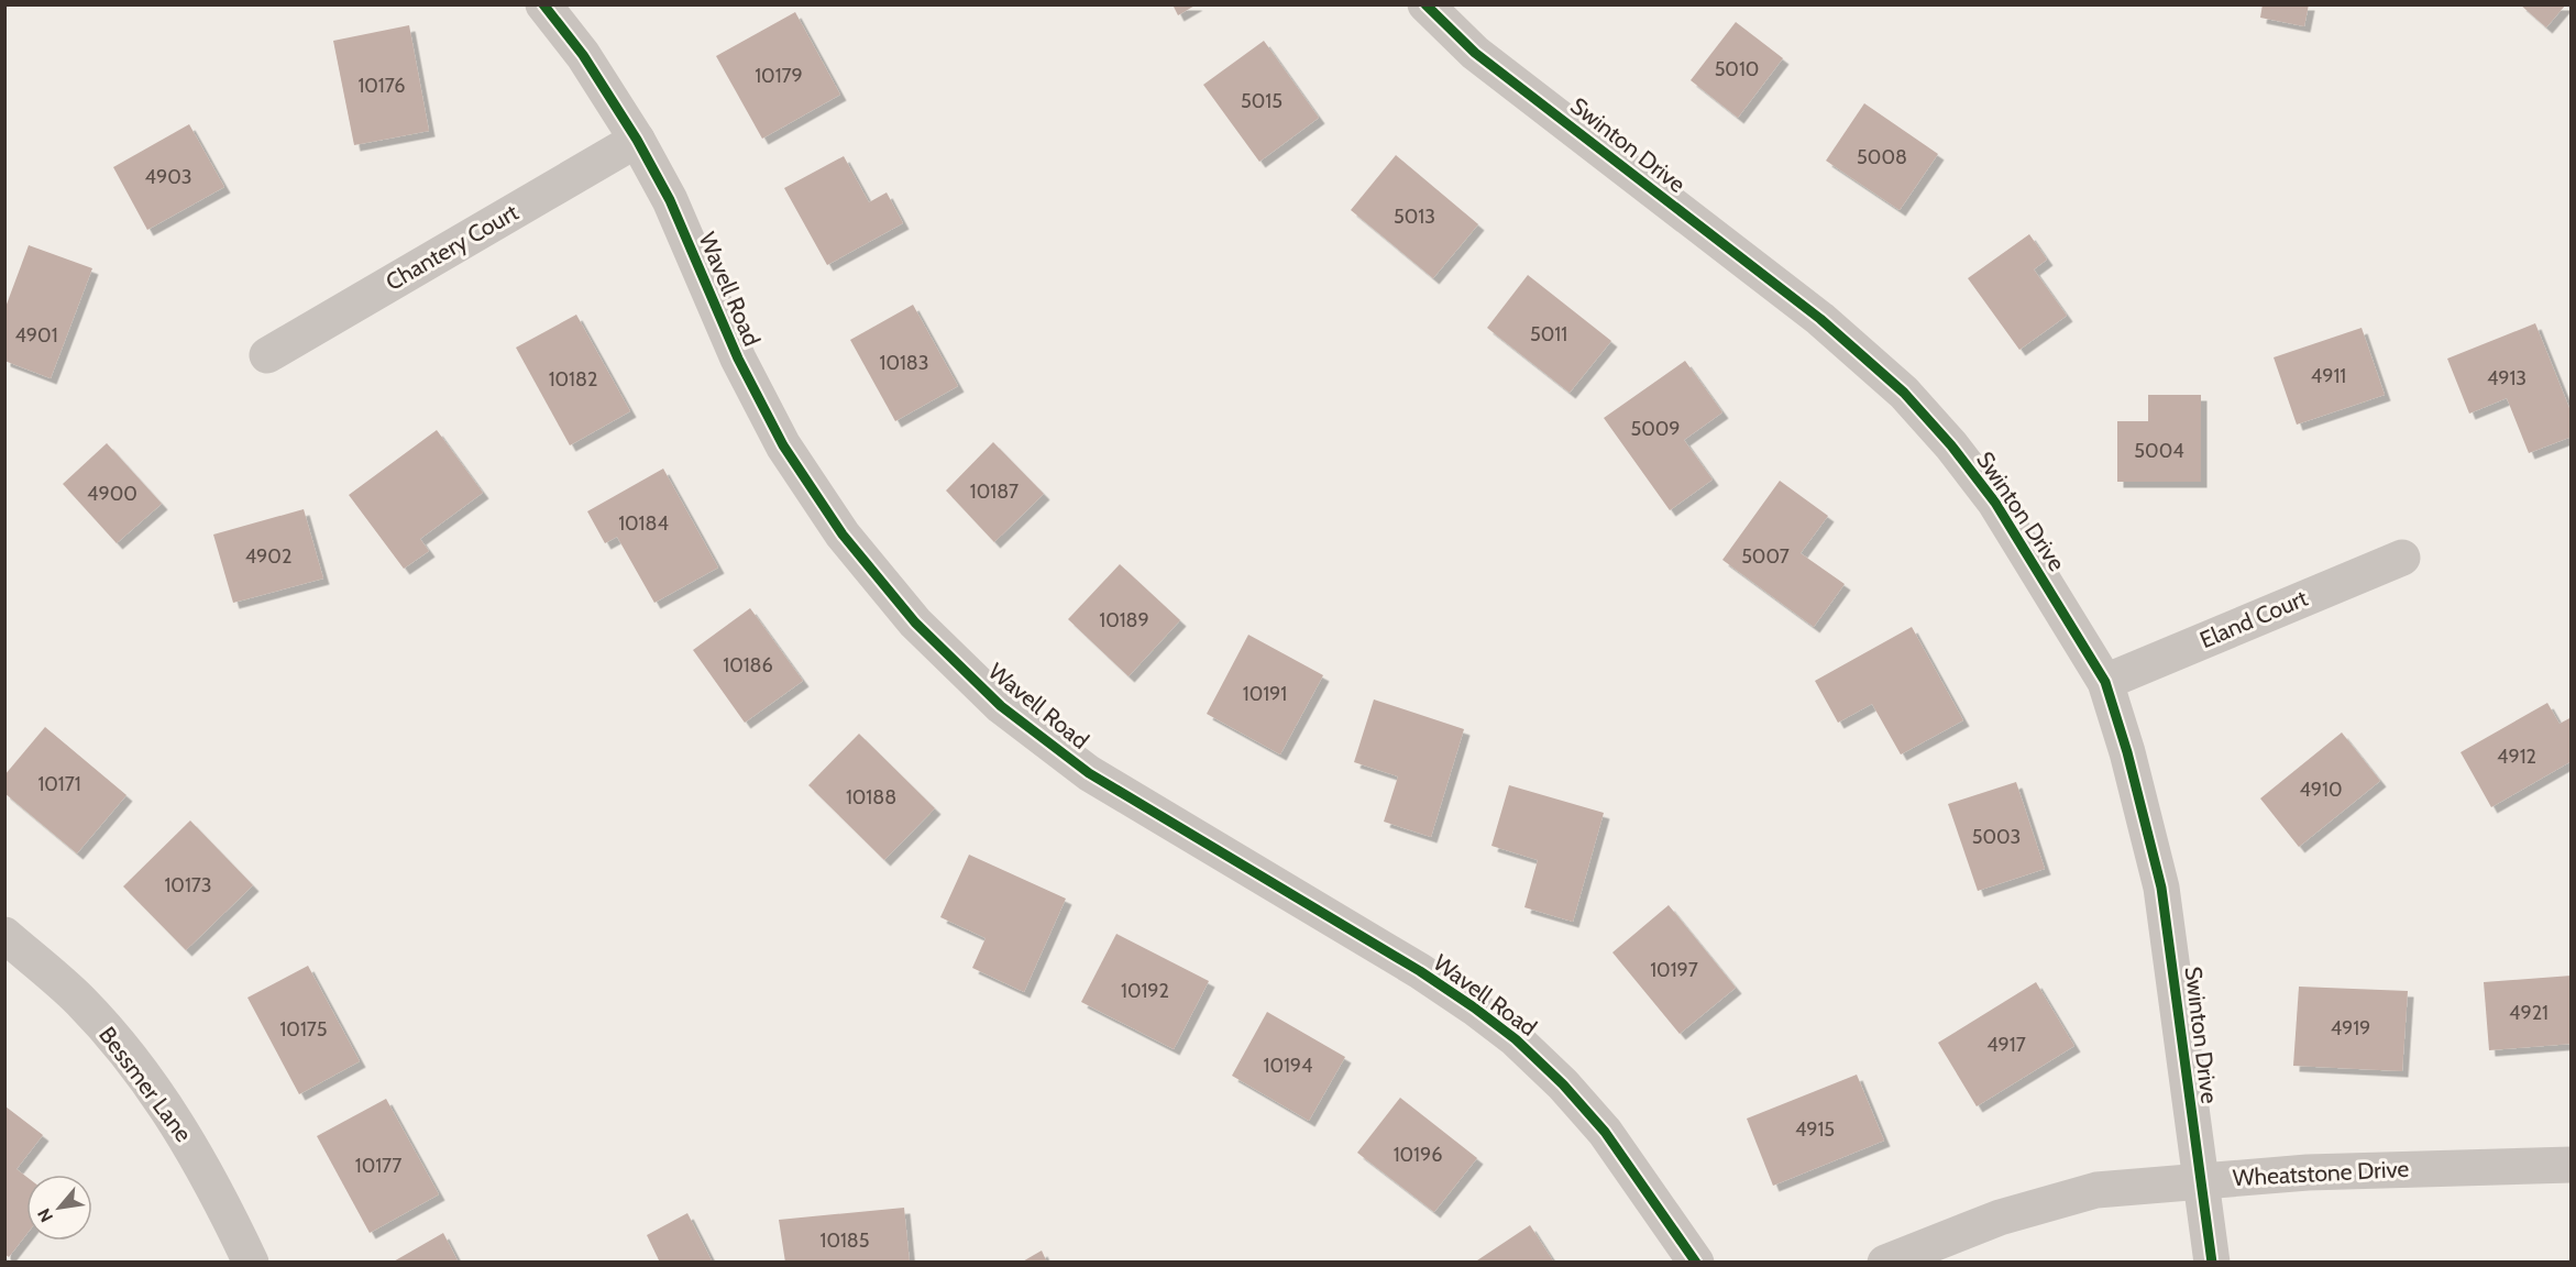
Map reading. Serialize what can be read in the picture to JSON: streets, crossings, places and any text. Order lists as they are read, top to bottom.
{
  "streets": {
    "street": [
      "Swinton Drive",
      "Chantery Court",
      "Wavell Road",
      "Eland Court",
      "Bessmer Lane",
      "Wheatstone Drive"
    ]
  },
  "crossings": [
    ["Swinton Drive", "Eland Court"],
    ["Swinton Drive", "Wheatstone Drive"],
    ["Chantery Court", "Wavell Road"]
  ],
  "house_numbers": [
    "5010",
    "10179",
    "10176",
    "5015",
    "5008",
    "4903",
    "5013",
    "5011",
    "4901",
    "10183",
    "4911",
    "4913",
    "10182",
    "5009",
    "5004",
    "10187",
    "4900",
    "10184",
    "4902",
    "5007",
    "10189",
    "10186",
    "10191",
    "4912",
    "10171",
    "4910",
    "10188",
    "5003",
    "10173",
    "10197",
    "10192",
    "4921",
    "4919",
    "10175",
    "4917",
    "10194",
    "4915",
    "10196",
    "10177",
    "10185"
  ],
  "north": "bottom left"
}
